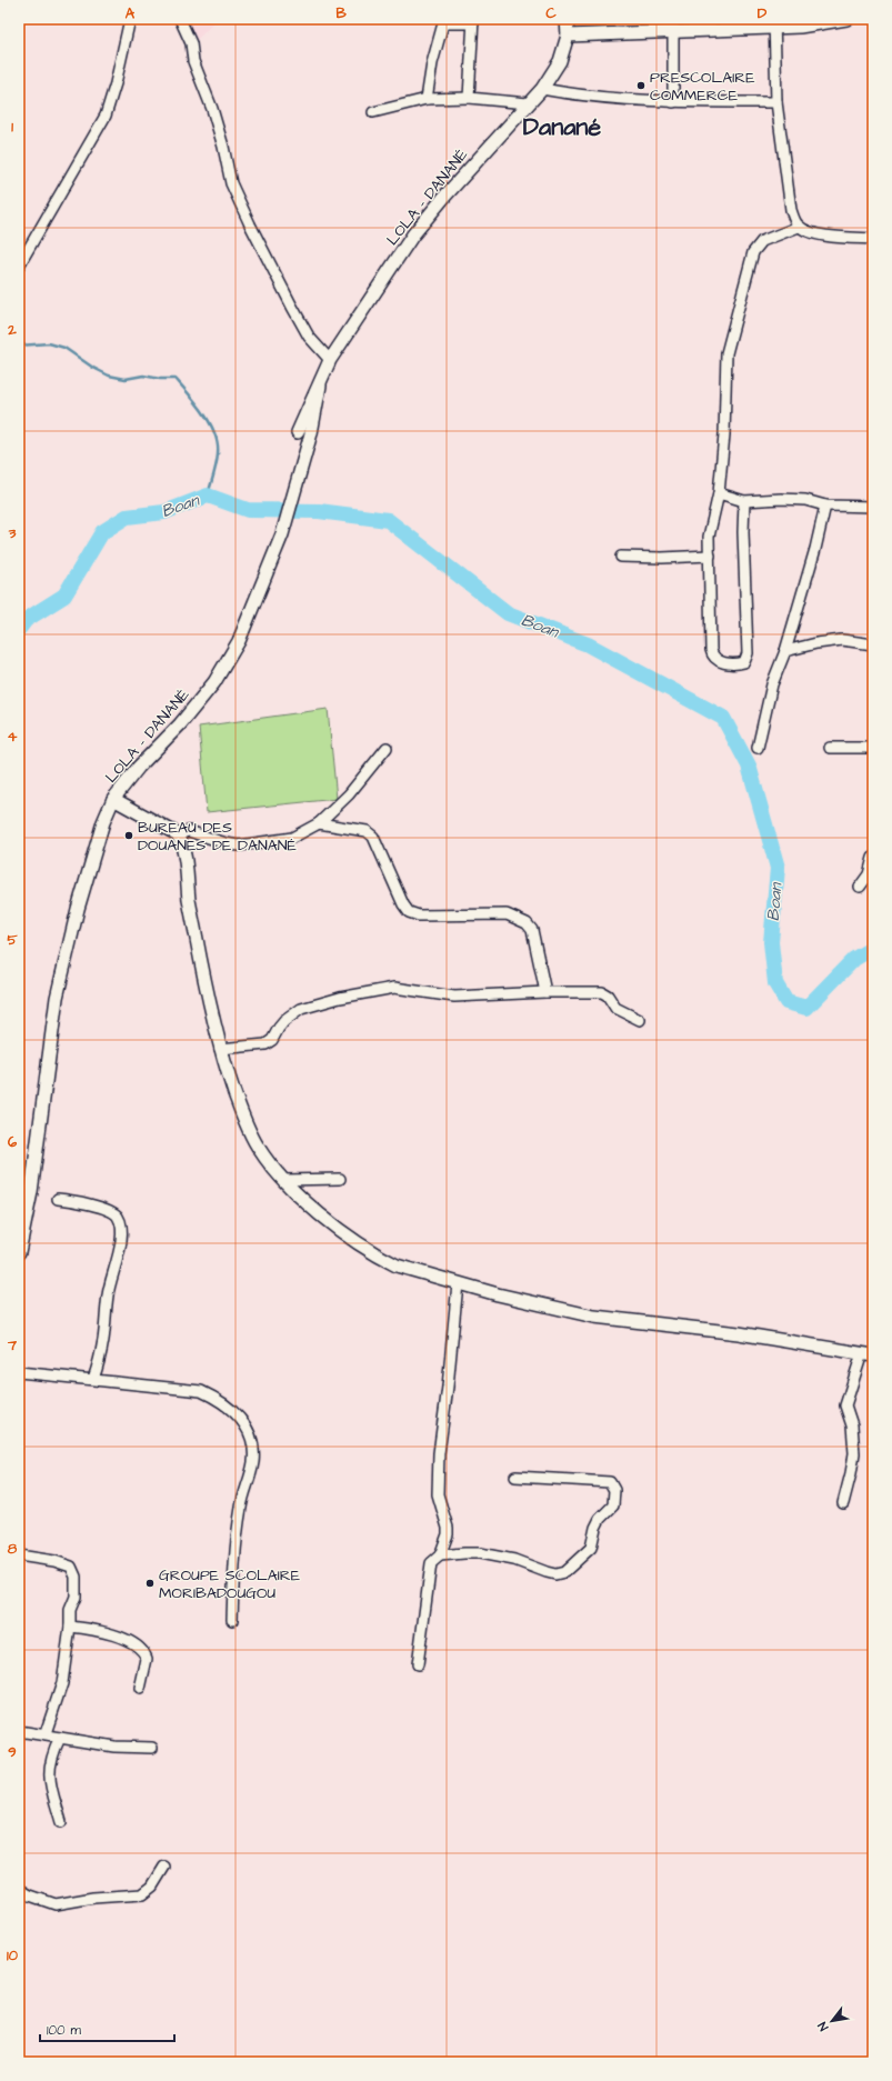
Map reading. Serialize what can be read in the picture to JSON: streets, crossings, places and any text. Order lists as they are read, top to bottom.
{
  "streets": {
    "main road": ["LOLA - DANANÉ"]
  },
  "districts": ["Danané"],
  "water": ["Boan"],
  "places": ["PRESCOLAIRE COMMERCE", "BUREAU DES DOUANES DE DANANÉ", "GROUPE SCOLAIRE MORIBADOUGOU"],
  "scale_bar": "100 m",
  "north": "bottom left",
  "grid": {
    "columns": [
      "A",
      "B",
      "C",
      "D"
    ],
    "rows": [
      "1",
      "2",
      "3",
      "4",
      "5",
      "6",
      "7",
      "8",
      "9",
      "10"
    ]
  }
}
